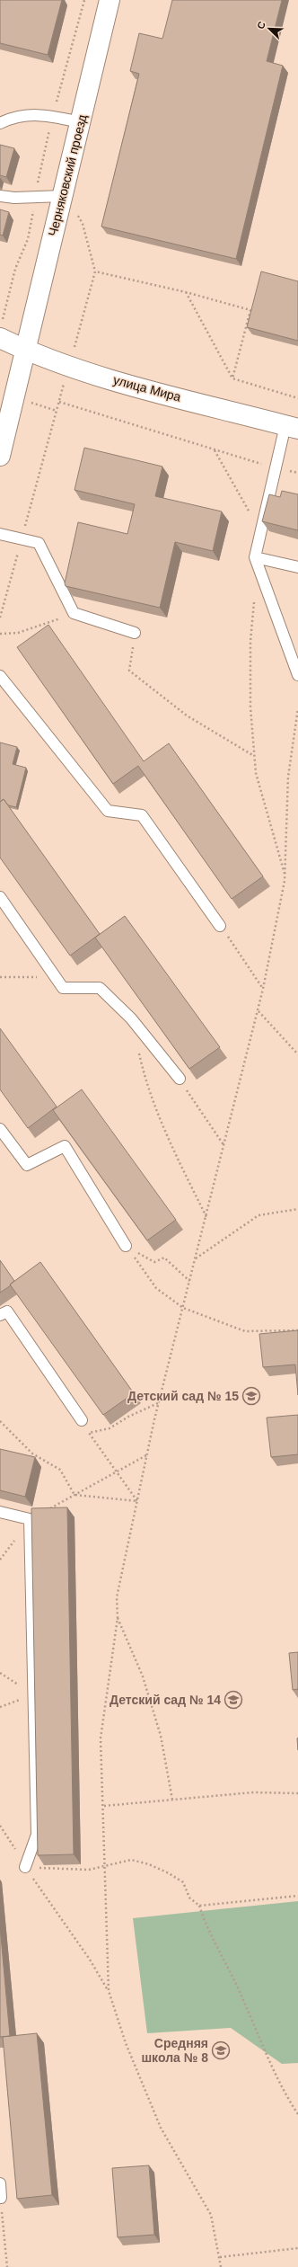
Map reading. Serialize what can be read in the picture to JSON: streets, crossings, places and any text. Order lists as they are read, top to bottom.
{
  "streets": {
    "main road": ["Черняковский проезд", "улица Мира"]
  },
  "crossings": [
    ["Черняковский проезд", "улица Мира"]
  ],
  "places": {
    "school or university": ["Детский сад № 15", "Детский сад № 14", "Cредняя школа № 8"]
  },
  "north": "top left"
}
